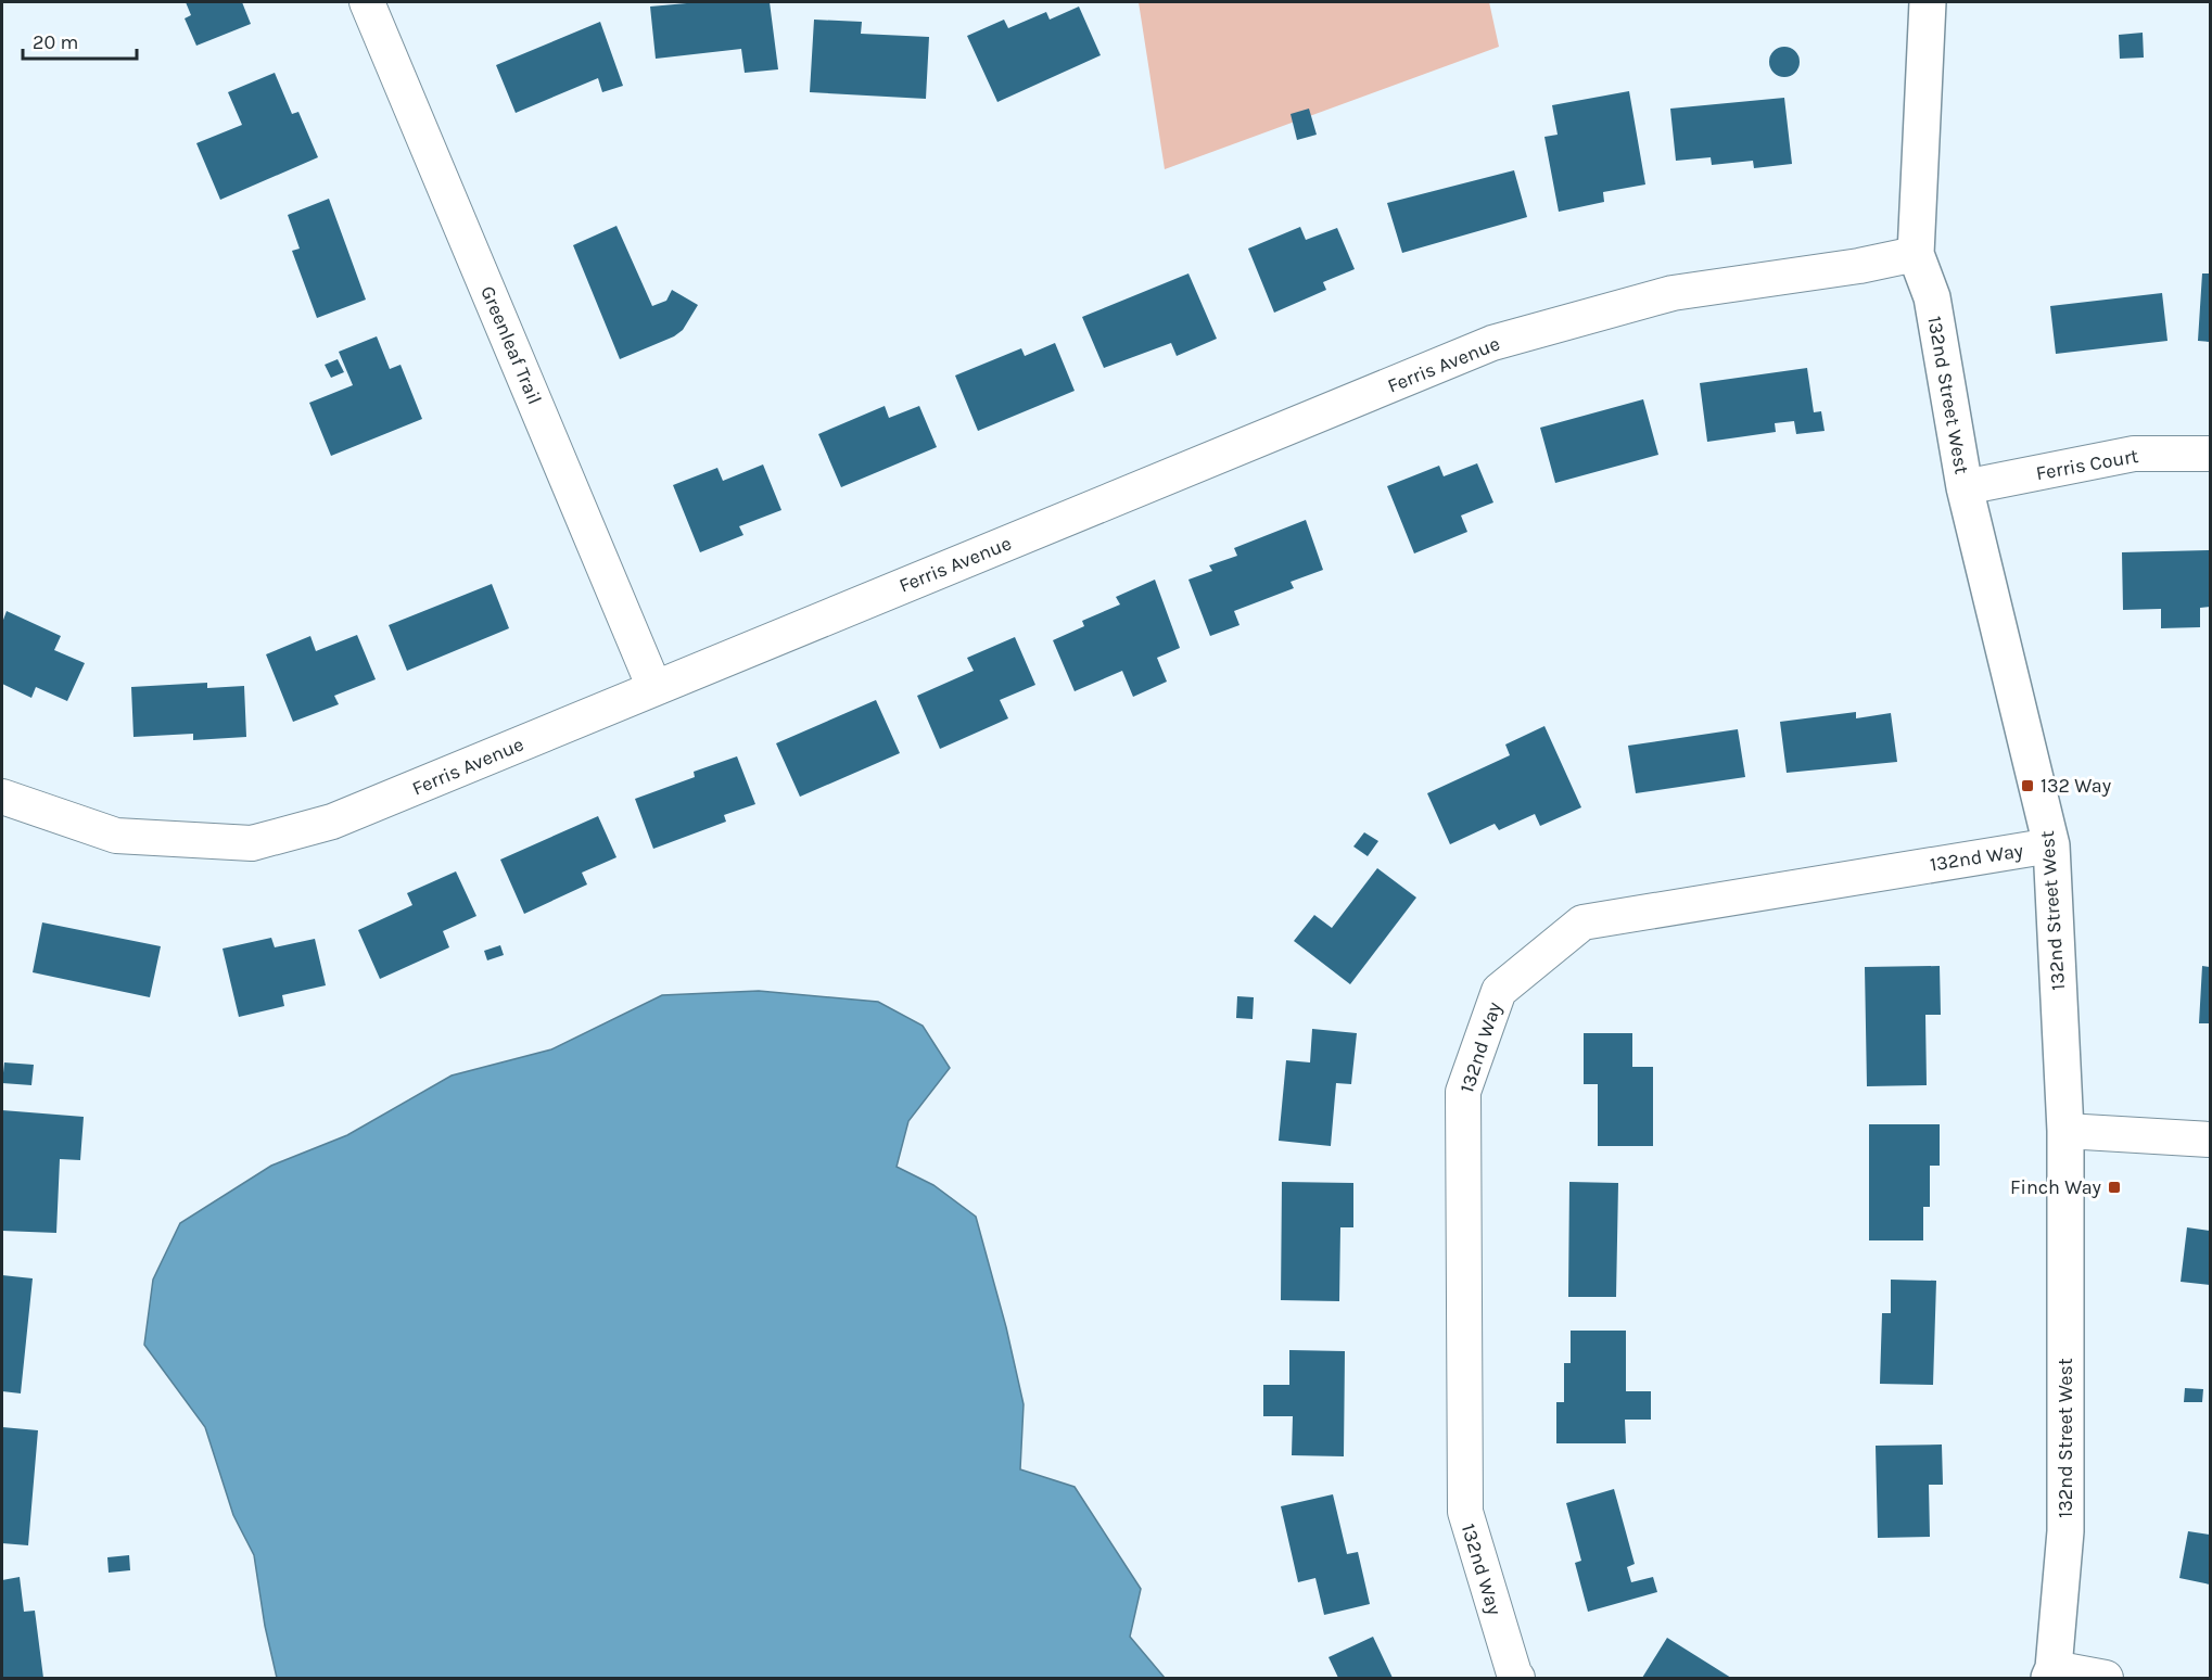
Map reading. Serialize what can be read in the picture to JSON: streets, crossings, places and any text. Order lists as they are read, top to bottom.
{
  "streets": {
    "street": [
      "Greenleaf Trail",
      "Ferris Avenue",
      "132nd Street West",
      "Ferris Court",
      "132nd Way"
    ]
  },
  "crossings": [
    ["Greenleaf Trail", "Ferris Avenue"],
    ["Ferris Avenue", "132nd Street West"],
    ["132nd Street West", "Ferris Court"],
    ["132nd Street West", "132nd Way"]
  ],
  "places": {
    "transit": ["132 Way", "Finch Way"]
  },
  "scale_bar": "20 m"
}
